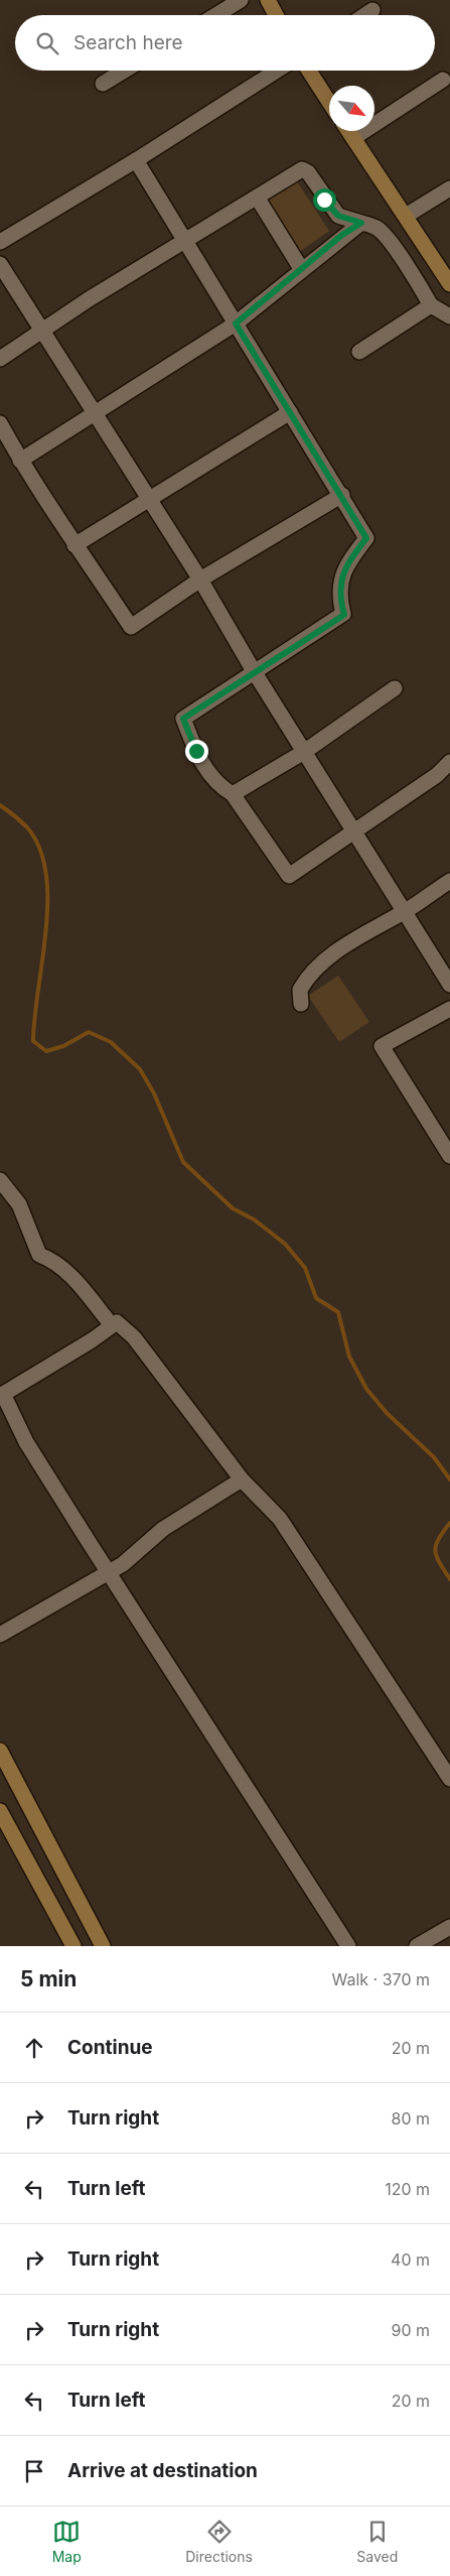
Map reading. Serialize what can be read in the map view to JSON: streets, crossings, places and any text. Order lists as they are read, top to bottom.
{
  "north": "bottom right",
  "page": {
    "search": "Search here",
    "heading": ["5 min", "Walk · 370 m"],
    "list": [
      ["Continue", "20 m"],
      ["Turn right", "80 m"],
      ["Turn left", "120 m"],
      ["Turn right", "40 m"],
      ["Turn right", "90 m"],
      ["Turn left", "20 m"],
      "Arrive at destination"
    ],
    "nav": ["Map", "Directions", "Saved"]
  }
}
